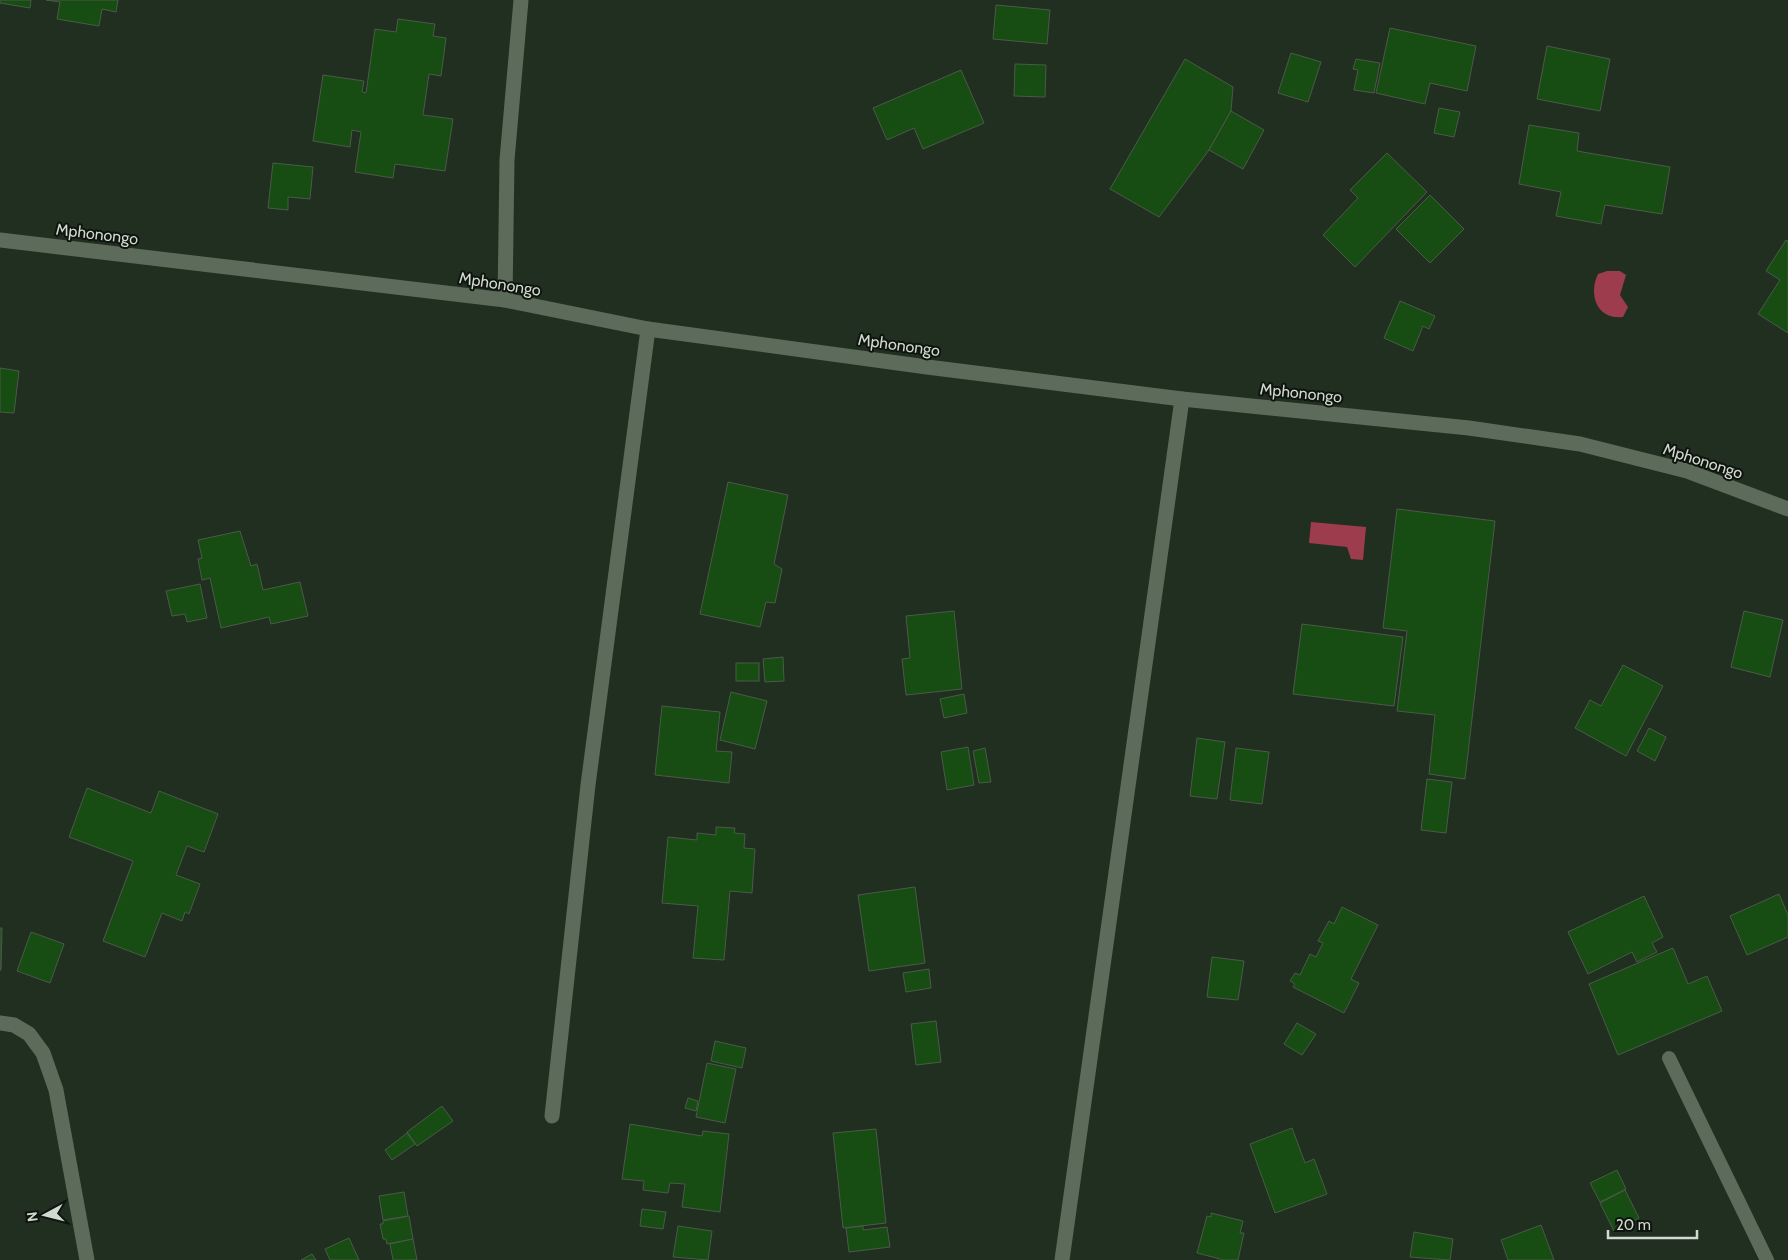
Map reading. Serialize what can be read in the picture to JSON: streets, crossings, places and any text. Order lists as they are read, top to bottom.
{
  "streets": {
    "street": ["Mphonongo"]
  },
  "scale_bar": "20 m",
  "north": "left"
}
